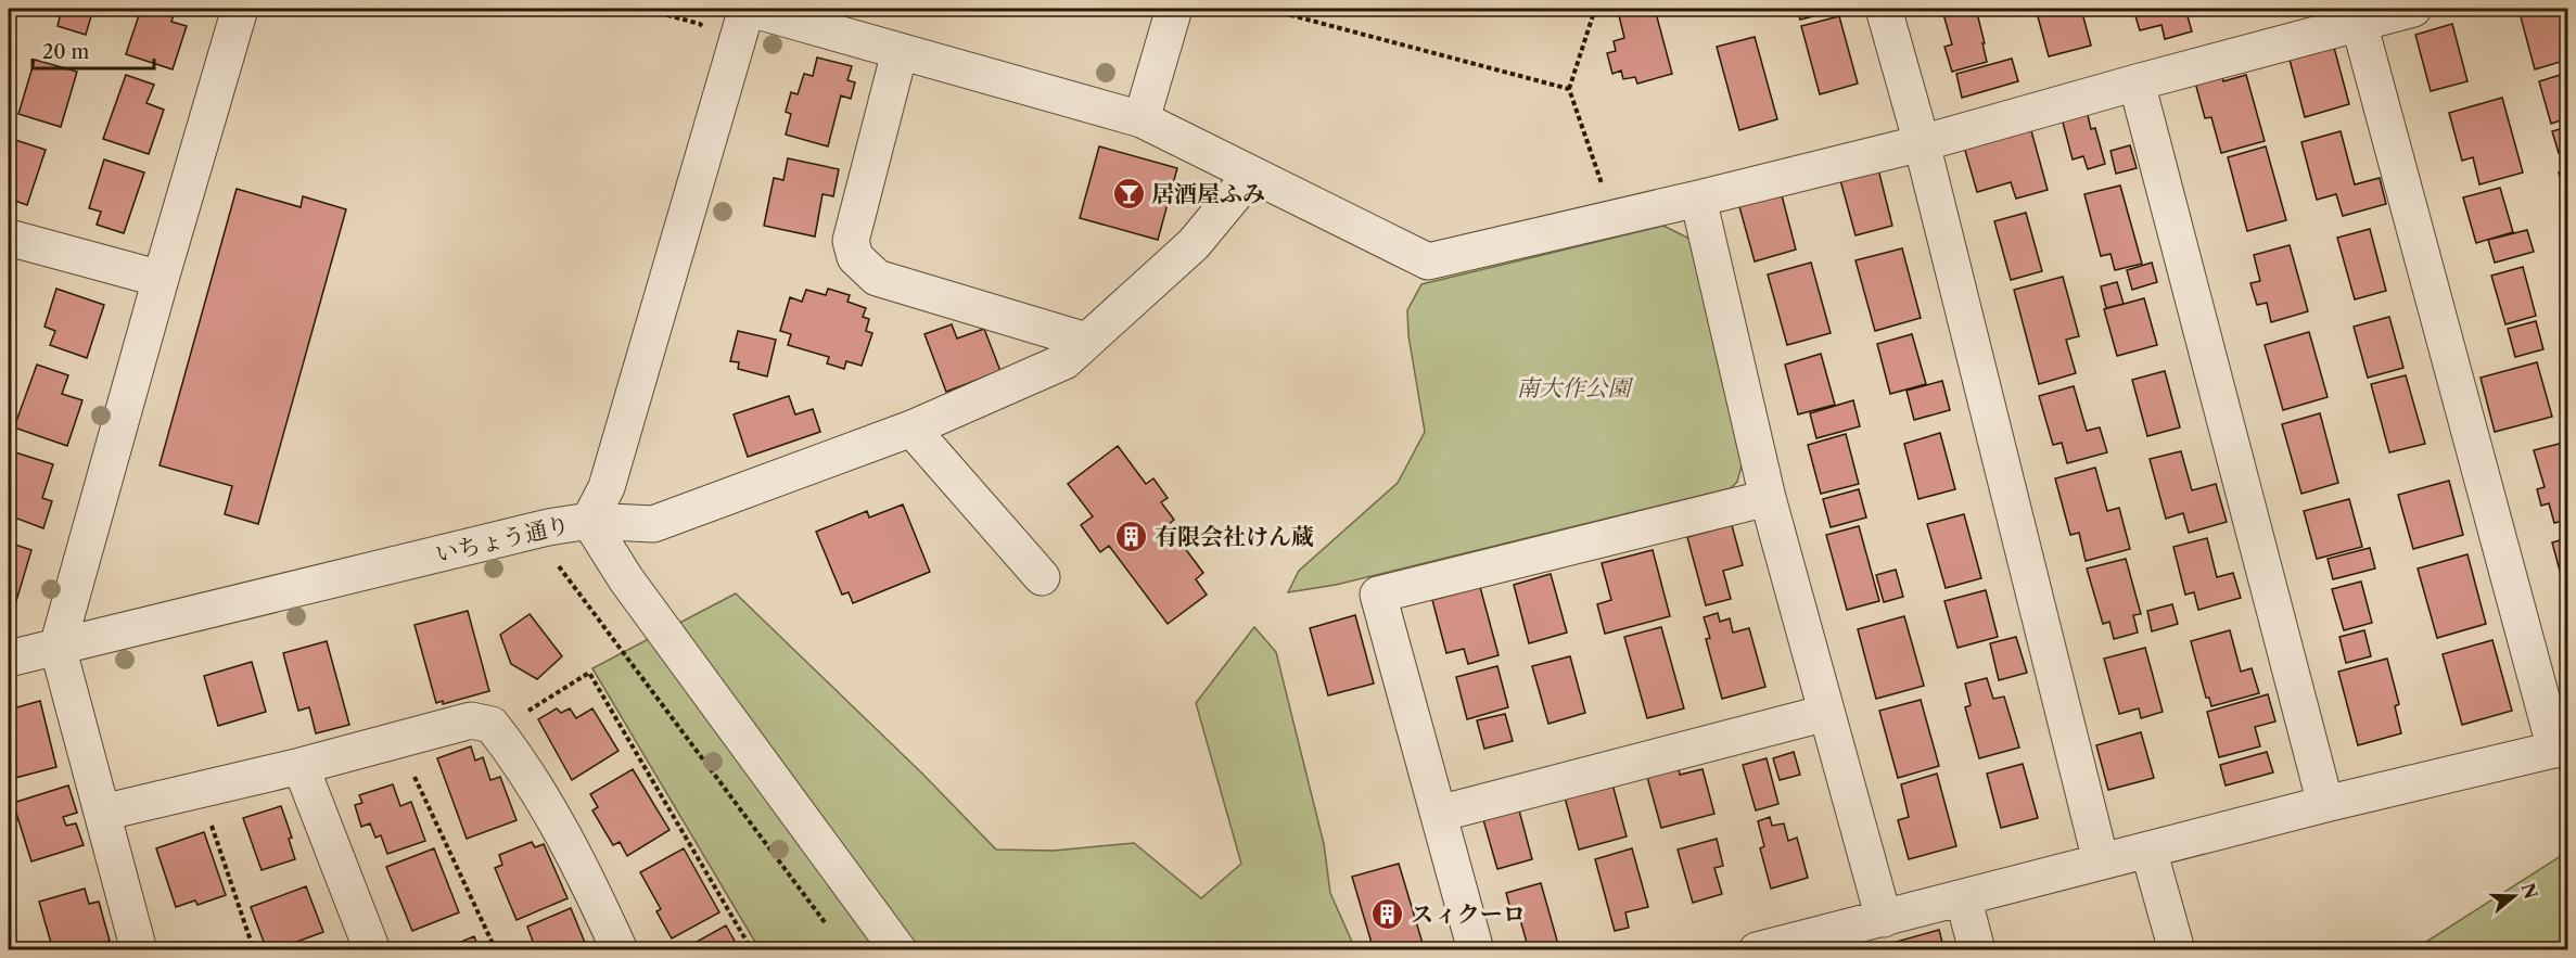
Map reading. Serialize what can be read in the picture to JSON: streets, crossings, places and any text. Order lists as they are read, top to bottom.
{
  "streets": {
    "street": ["いちょう通り"]
  },
  "parks": ["南大作公園"],
  "places": {
    "bar": ["居酒屋ふみ"],
    "building": ["有限会社けん蔵", "スィクーロ"]
  },
  "scale_bar": "20 m",
  "north": "right"
}
